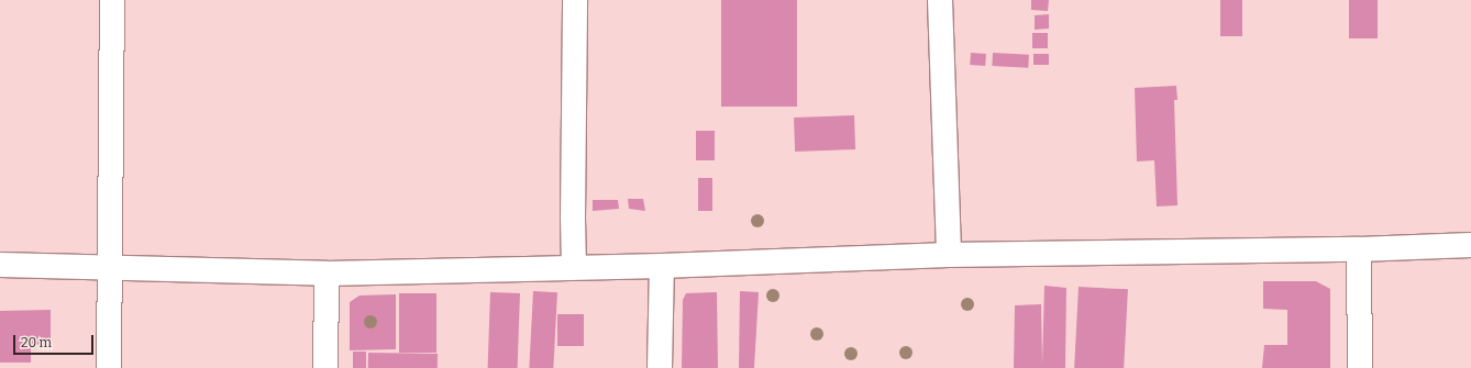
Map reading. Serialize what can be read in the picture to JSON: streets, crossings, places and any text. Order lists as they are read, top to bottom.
{
  "scale_bar": "20 m"
}
